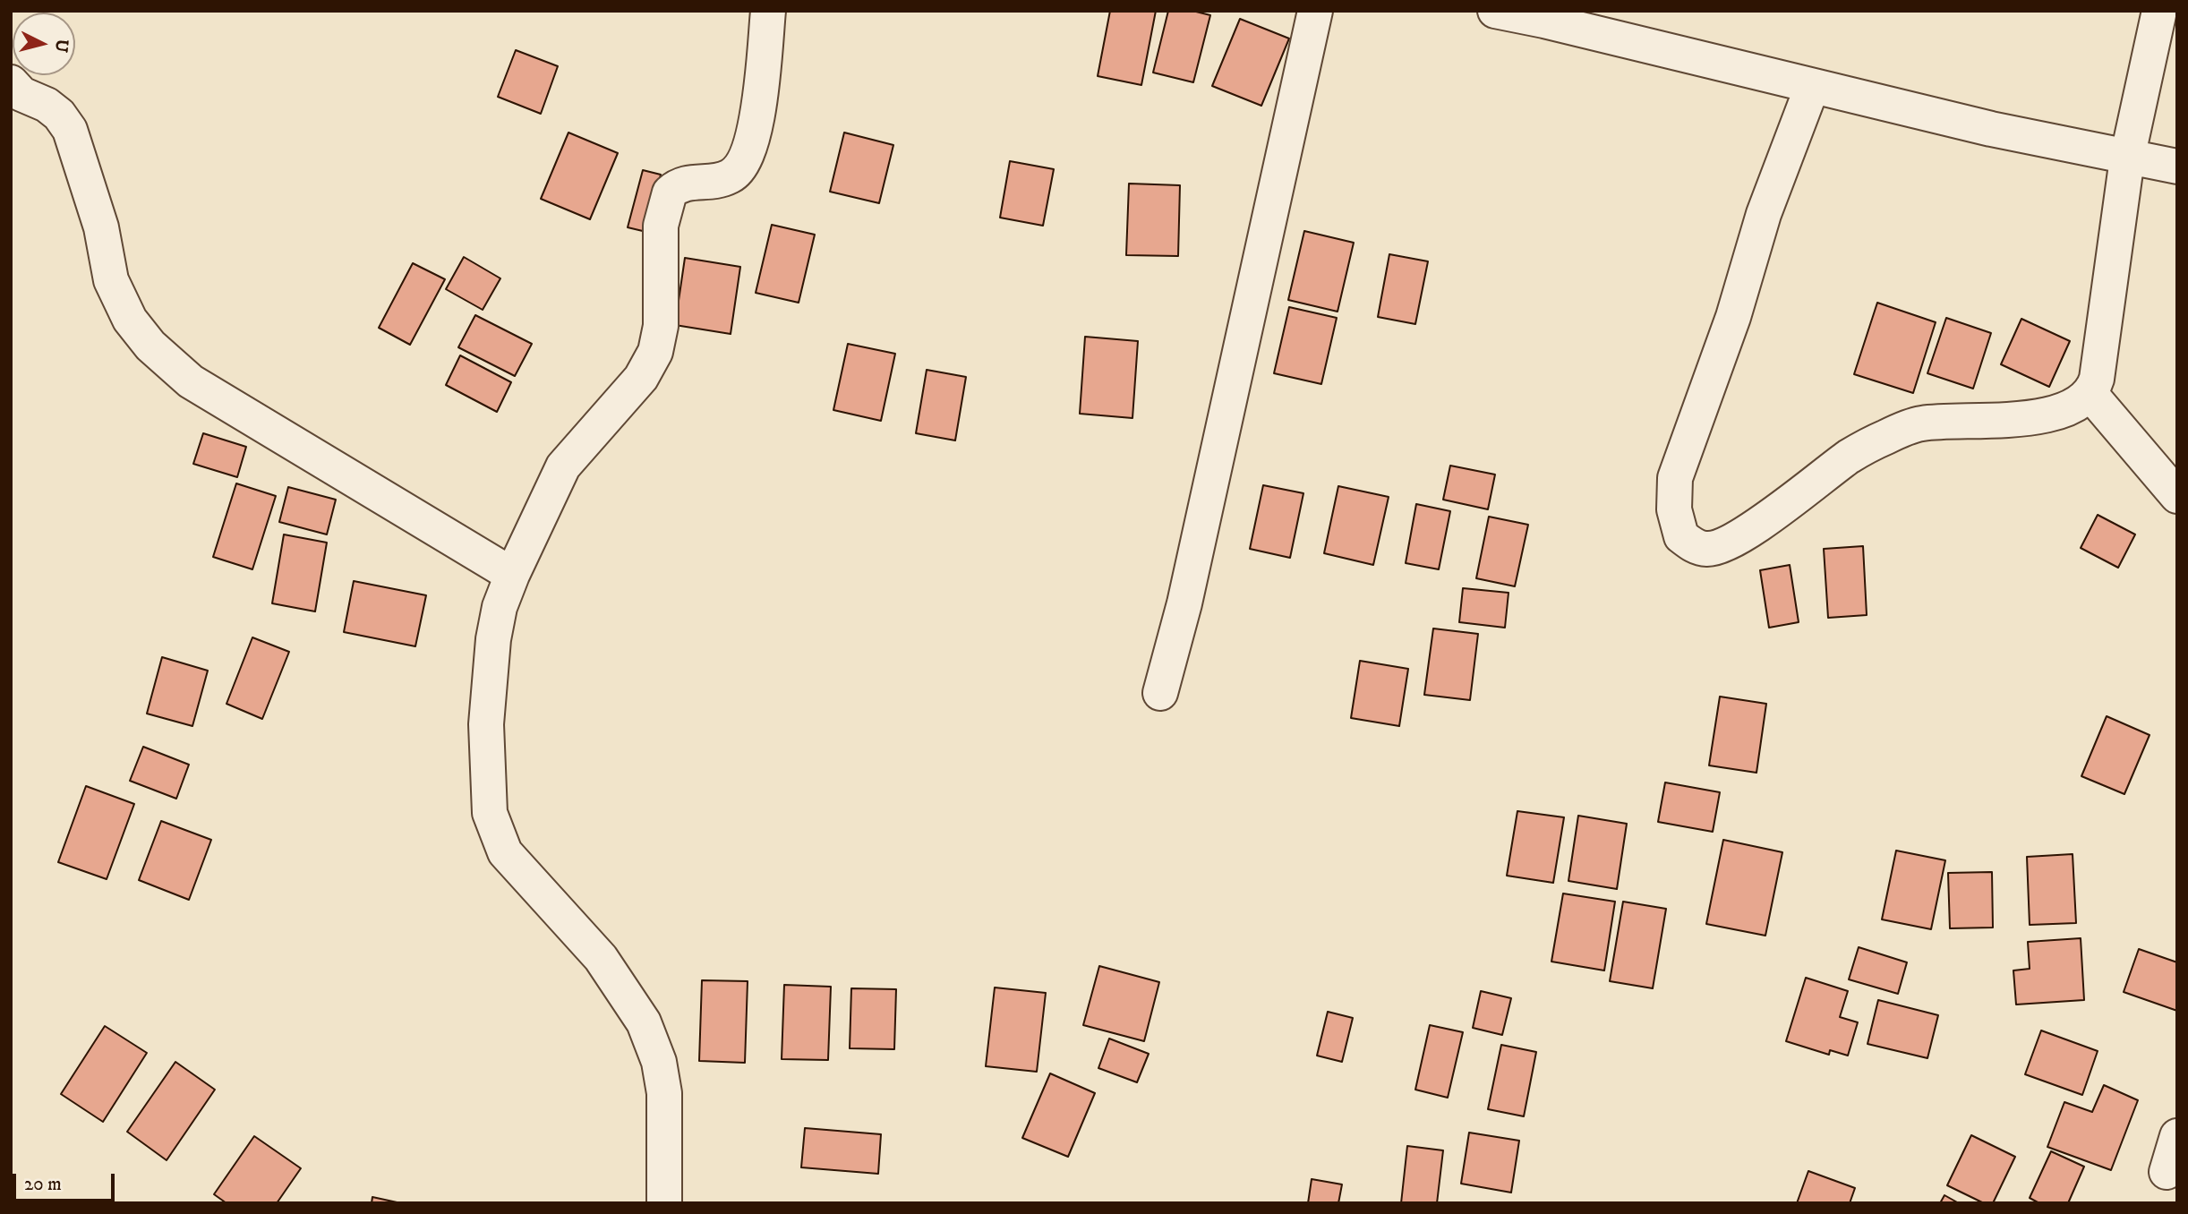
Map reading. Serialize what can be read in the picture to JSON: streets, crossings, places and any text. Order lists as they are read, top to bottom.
{
  "scale_bar": "20 m",
  "north": "right"
}
